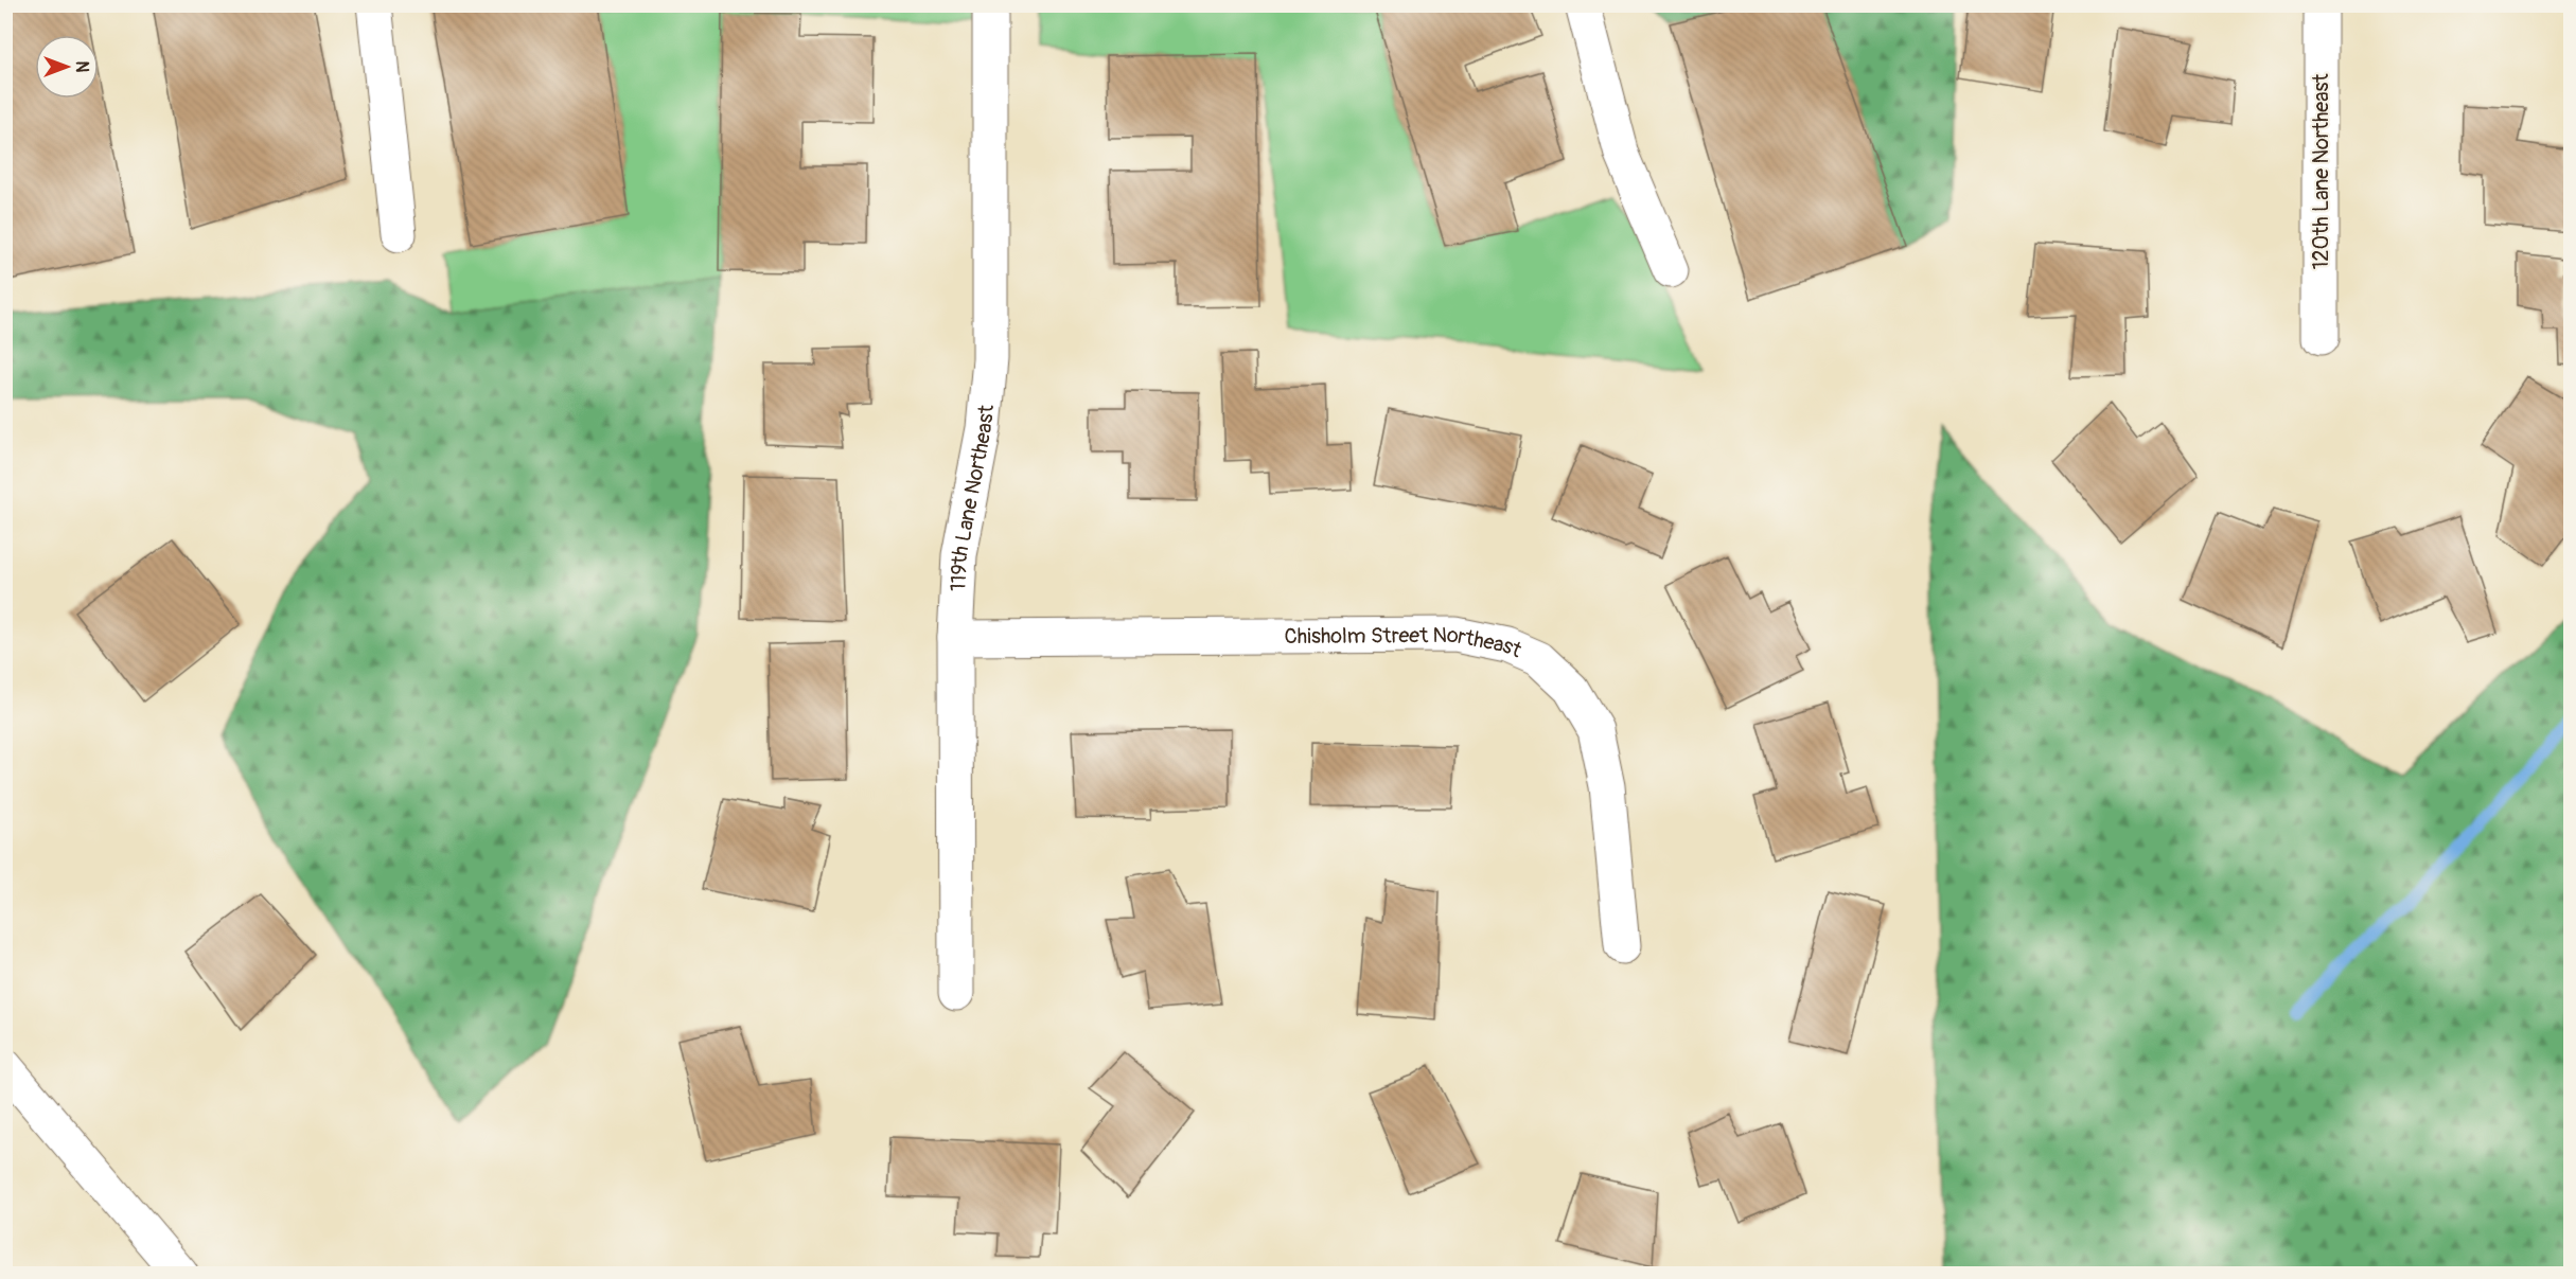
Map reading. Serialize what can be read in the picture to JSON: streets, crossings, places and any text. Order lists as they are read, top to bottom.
{
  "streets": {
    "street": ["120th Lane Northeast", "119th Lane Northeast", "Chisholm Street Northeast"]
  },
  "crossings": [
    ["119th Lane Northeast", "Chisholm Street Northeast"]
  ],
  "north": "right"
}
